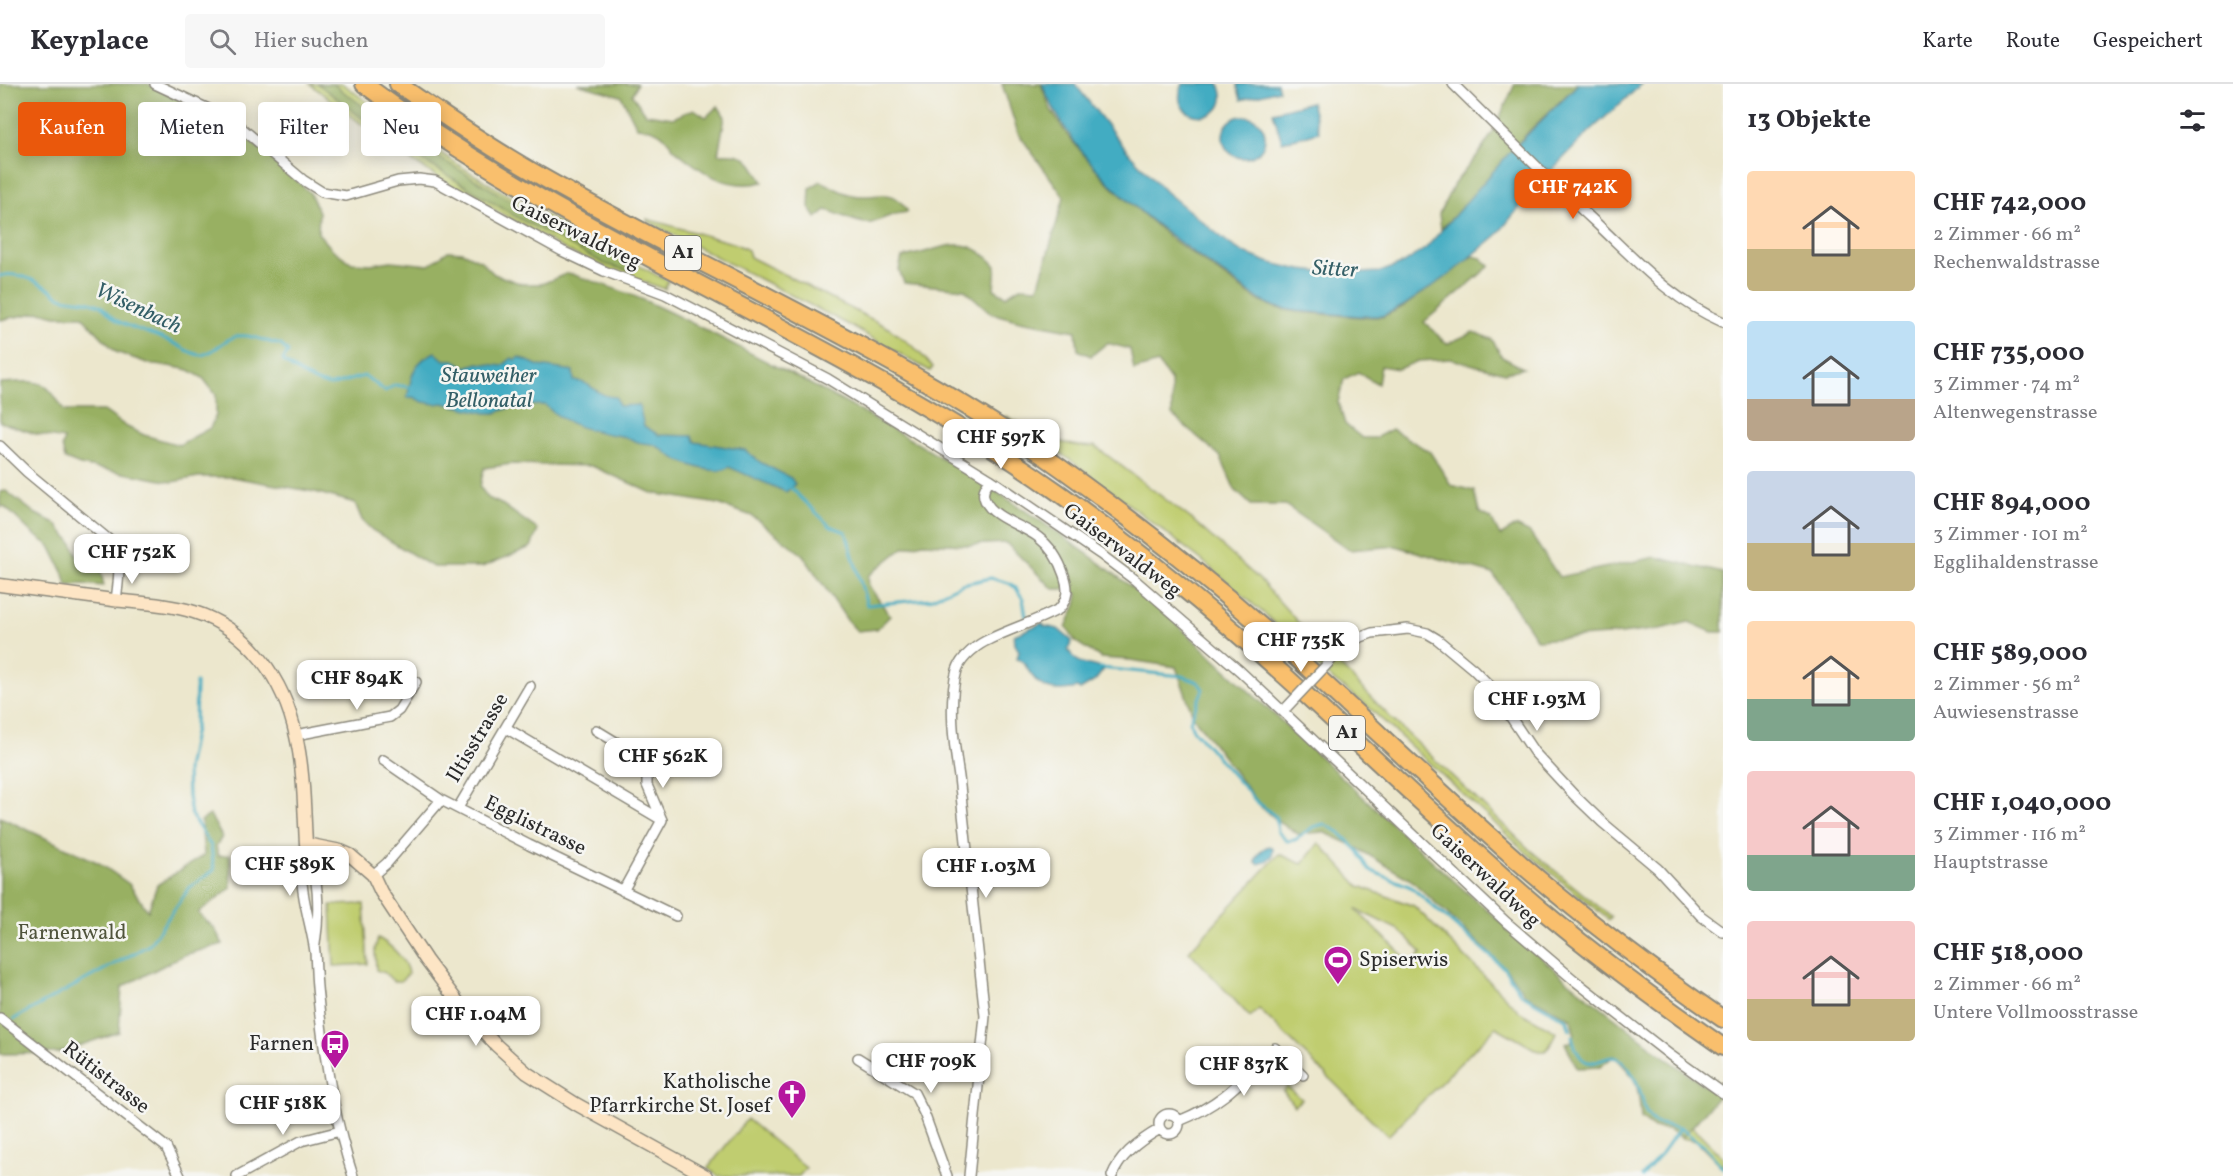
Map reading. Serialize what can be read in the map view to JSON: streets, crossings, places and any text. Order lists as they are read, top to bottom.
{
  "streets": {
    "highway": ["A1"],
    "street": [
      "Gaiserwaldweg",
      "Iltisstrasse",
      "Egglistrasse",
      "Rütistrasse"
    ]
  },
  "crossings": [
    ["Iltisstrasse", "Egglistrasse"]
  ],
  "water": ["Sitter", "Wisenbach", "Stauweiher Bellonatal"],
  "parks": ["Farnenwald"],
  "places": {
    "sports": ["Spiserwis"],
    "bus stop": ["Farnen"],
    "church": ["Katholische Pfarrkirche St. Josef"]
  },
  "page": {
    "header": "Keyplace",
    "search": "Hier suchen",
    "nav": ["Karte", "Route", "Gespeichert"],
    "heading": "13 Objekte",
    "chip": [
      "Kaufen",
      "Mieten",
      "Filter",
      "Neu"
    ],
    "list": [
      {
        "name": "CHF 742,000",
        "note": "2 Zimmer · 66 m² · Rechenwaldstrasse"
      },
      {
        "name": "CHF 735,000",
        "note": "3 Zimmer · 74 m² · Altenwegenstrasse"
      },
      {
        "name": "CHF 894,000",
        "note": "3 Zimmer · 101 m² · Egglihaldenstrasse"
      },
      {
        "name": "CHF 589,000",
        "note": "2 Zimmer · 56 m² · Auwiesenstrasse"
      },
      {
        "name": "CHF 1,040,000",
        "note": "3 Zimmer · 116 m² · Hauptstrasse"
      },
      {
        "name": "CHF 518,000",
        "note": "2 Zimmer · 66 m² · Untere Vollmoosstrasse"
      }
    ],
    "price": [
      "CHF 742K",
      "CHF 597K",
      "CHF 752K",
      "CHF 735K",
      "CHF 894K",
      "CHF 1.93M",
      "CHF 562K",
      "CHF 589K",
      "CHF 1.03M",
      "CHF 1.04M",
      "CHF 709K",
      "CHF 837K",
      "CHF 518K"
    ]
  }
}
